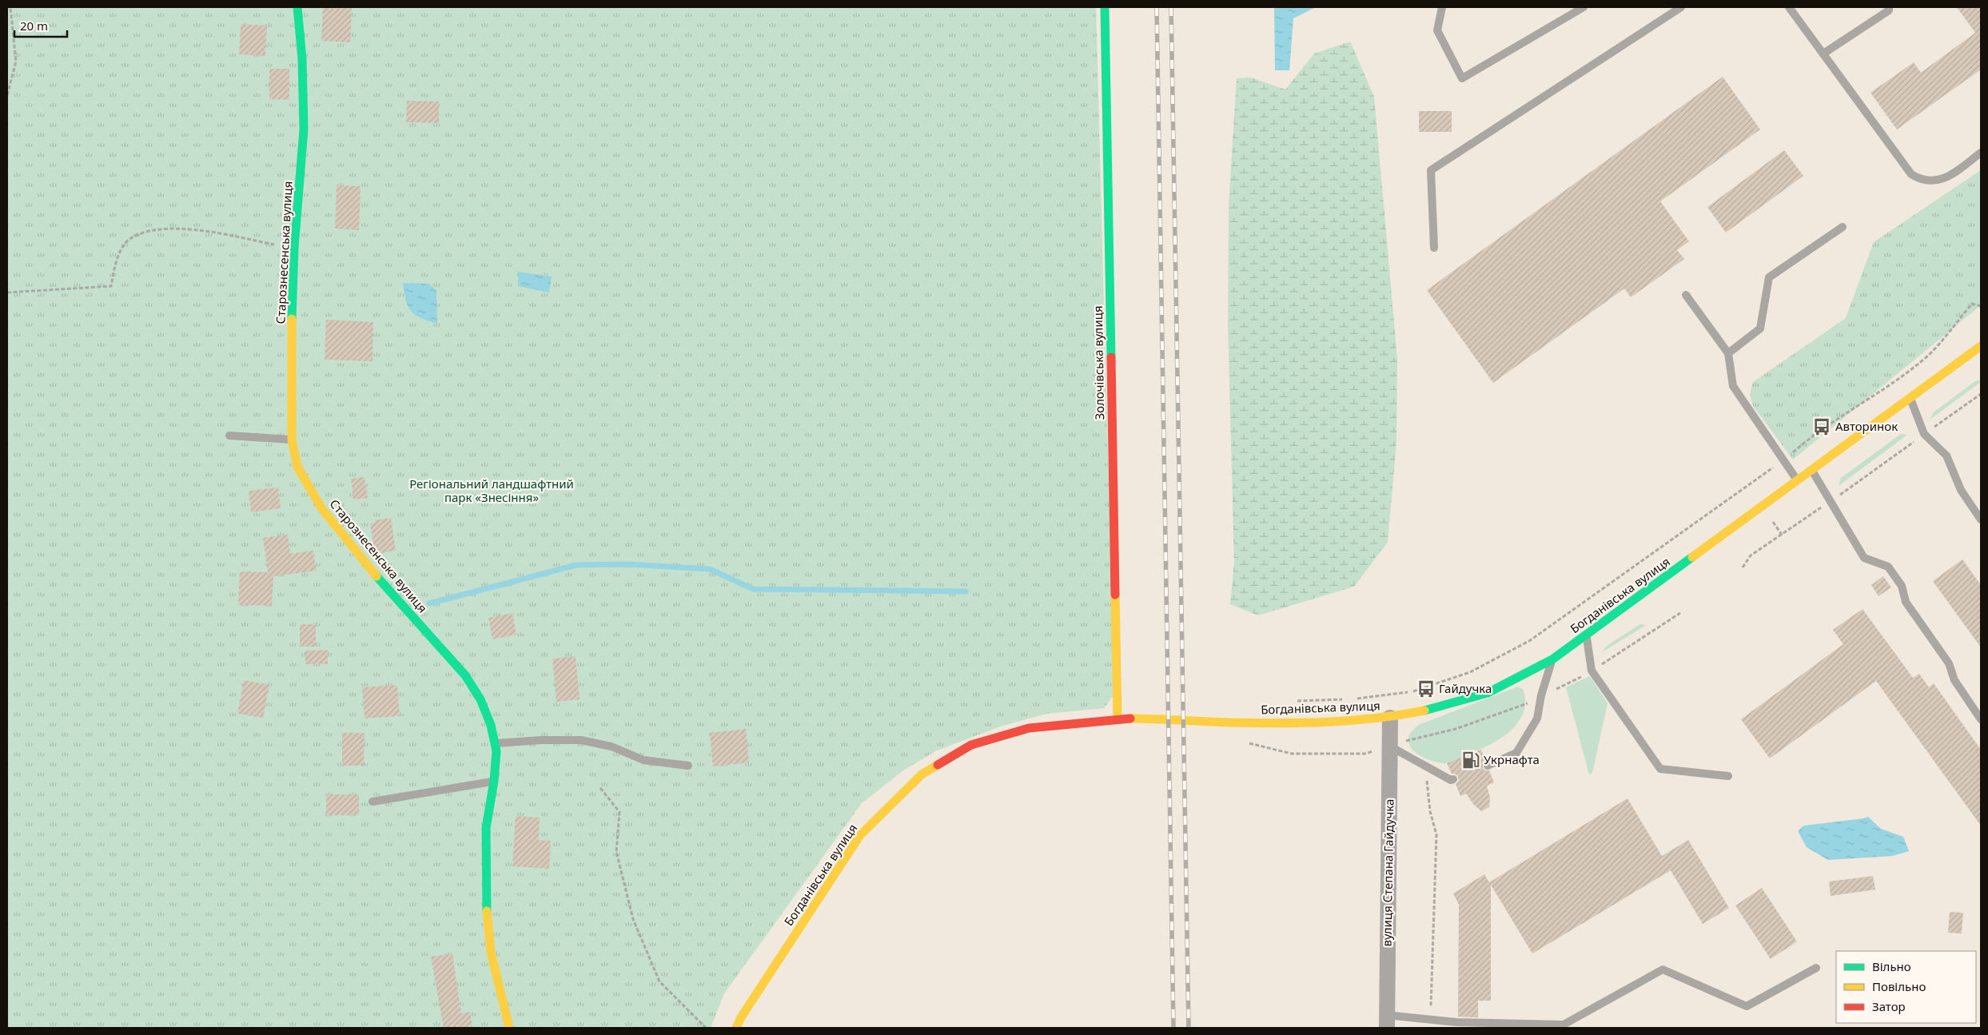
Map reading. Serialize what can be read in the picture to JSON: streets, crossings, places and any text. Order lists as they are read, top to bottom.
{
  "streets": {
    "street": [
      "Старознесенська вулиця",
      "Золочівська вулиця",
      "Богданівська вулиця",
      "вулиця Степана Гайдучка"
    ]
  },
  "crossings": [
    ["Золочівська вулиця", "Богданівська вулиця"],
    ["Богданівська вулиця", "вулиця Степана Гайдучка"]
  ],
  "parks": ["Регіональний ландшафтний парк «Знесіння»"],
  "places": {
    "bus stop": ["Авторинок", "Гайдучка"],
    "fuel station": ["Укрнафта"]
  },
  "legend": ["Вільно", "Повільно", "Затор"],
  "scale_bar": "20 m"
}
